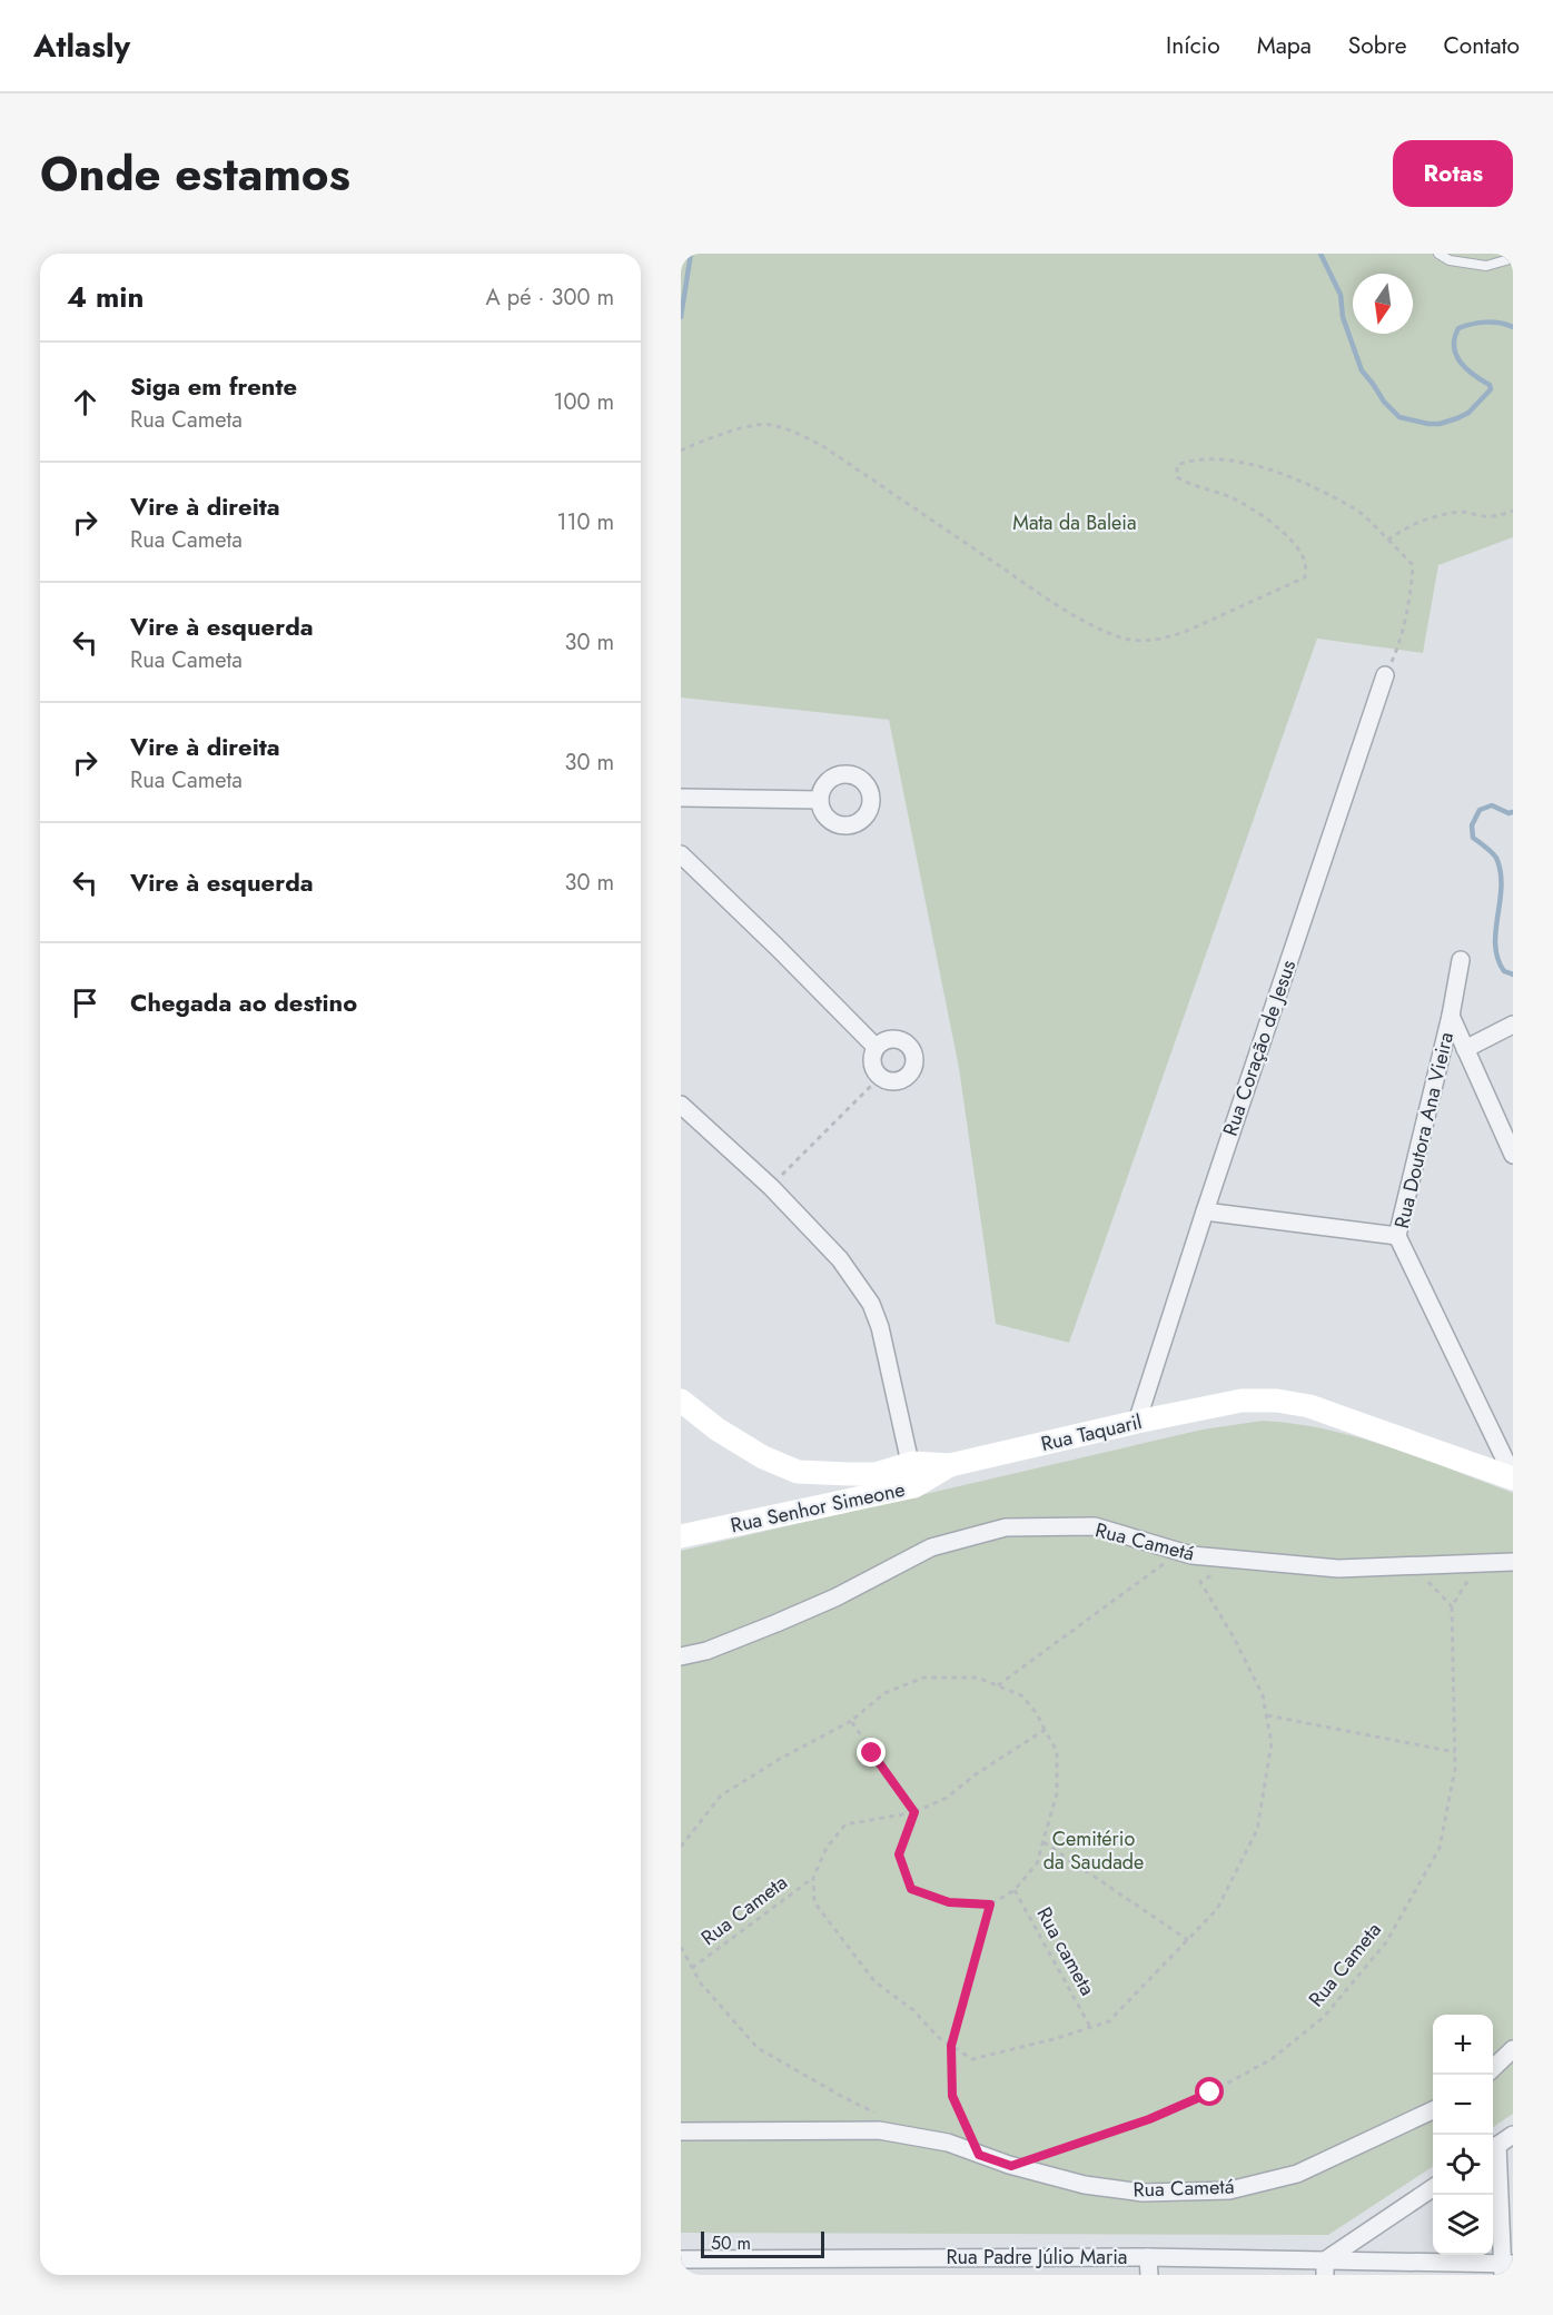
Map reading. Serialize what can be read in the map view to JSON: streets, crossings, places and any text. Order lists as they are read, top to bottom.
{
  "streets": {
    "street": [
      "Rua Coração de Jesus",
      "Rua Doutora Ana Vieira",
      "Rua Taquaril",
      "Rua Senhor Simeone",
      "Rua Cametá",
      "Rua Padre Júlio Maria"
    ],
    "path": ["Rua Cameta", "Rua cameta"]
  },
  "crossings": [
    ["Rua Coração de Jesus", "Rua Taquaril"],
    ["Rua Doutora Ana Vieira", "Rua Taquaril"],
    ["Rua Taquaril", "Rua Senhor Simeone"],
    ["Rua Cametá", "Rua Cameta"],
    ["Rua Cameta", "Rua cameta"]
  ],
  "parks": ["Mata da Baleia", "Cemitério da Saudade"],
  "scale_bar": "50 m",
  "north": "bottom",
  "page": {
    "header": "Atlasly",
    "nav": [
      "Início",
      "Mapa",
      "Sobre",
      "Contato"
    ],
    "title": "Onde estamos",
    "buttons": "Rotas",
    "heading": ["4 min", "A pé · 300 m"],
    "list": [
      ["Siga em frente", "Rua Cameta", "100 m"],
      ["Vire à direita", "Rua Cameta", "110 m"],
      ["Vire à esquerda", "Rua Cameta", "30 m"],
      ["Vire à direita", "Rua Cameta", "30 m"],
      ["Vire à esquerda", "30 m"],
      "Chegada ao destino"
    ],
    "map_buttons": ["+", "−"],
    "scale": "50 m"
  }
}
